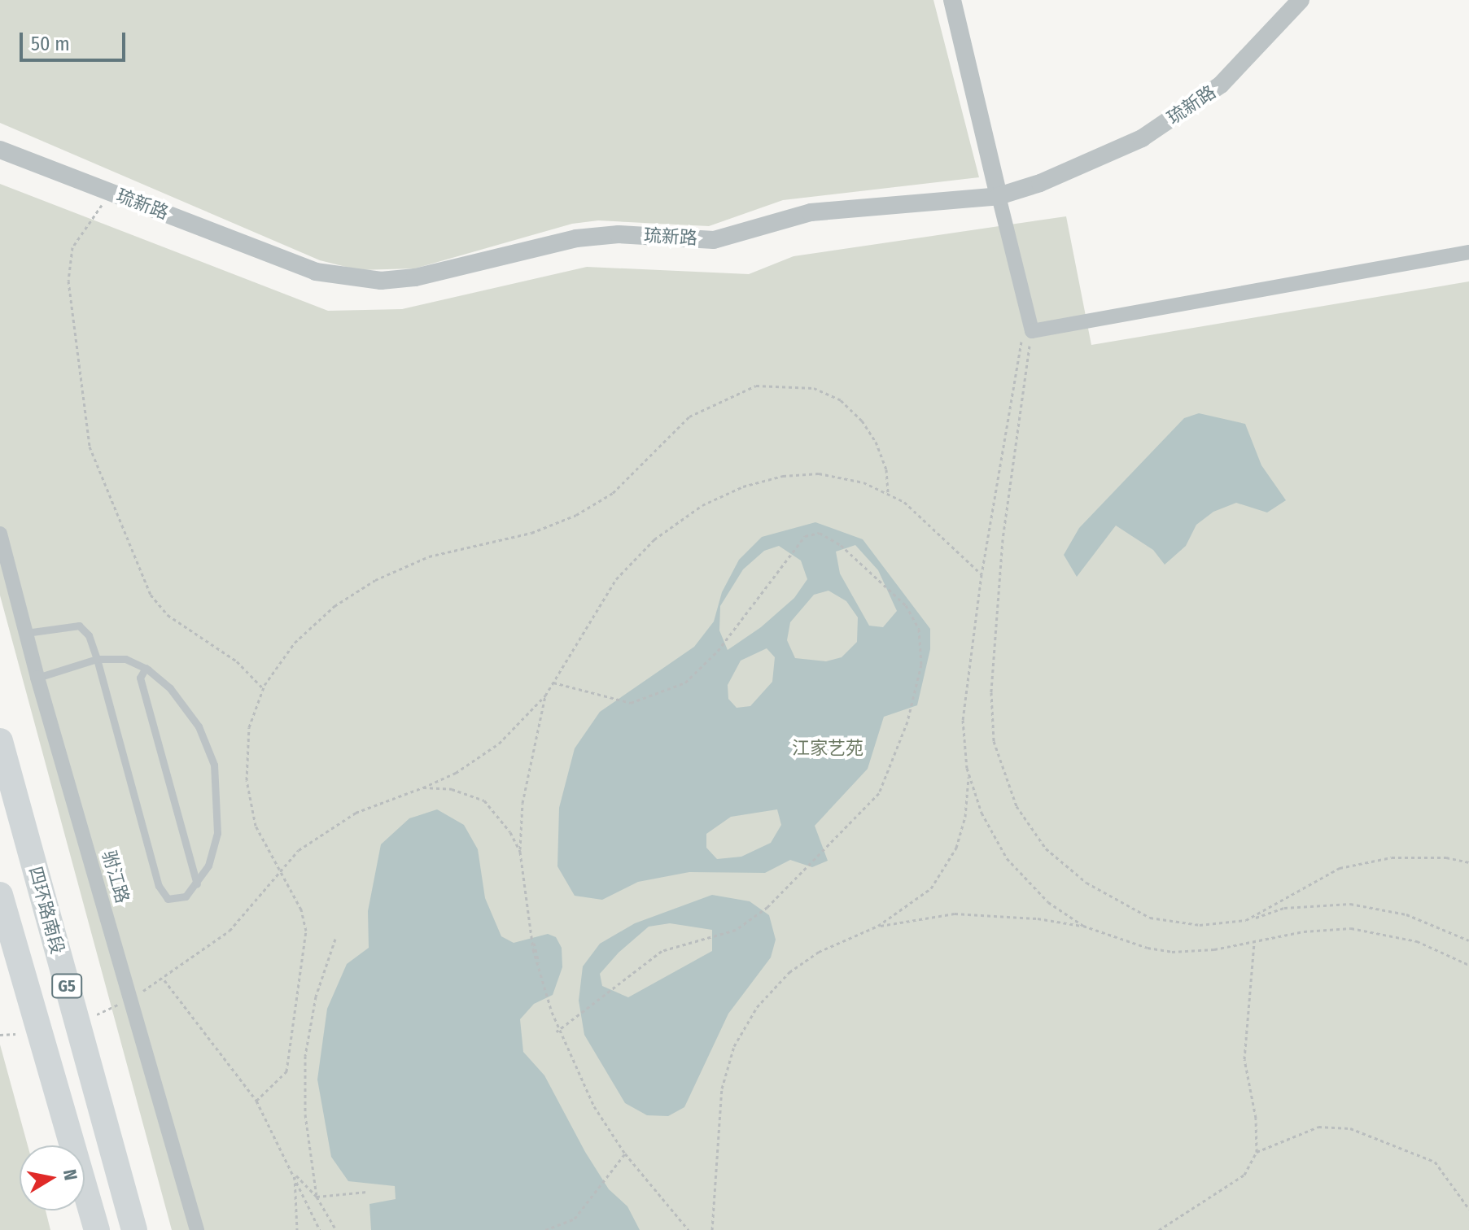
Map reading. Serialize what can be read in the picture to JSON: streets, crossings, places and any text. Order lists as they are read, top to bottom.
{
  "streets": {
    "highway": ["四环路南段", "G5"],
    "street": ["琉新路", "驸江路"]
  },
  "parks": ["江家艺苑"],
  "scale_bar": "50 m",
  "north": "right"
}
